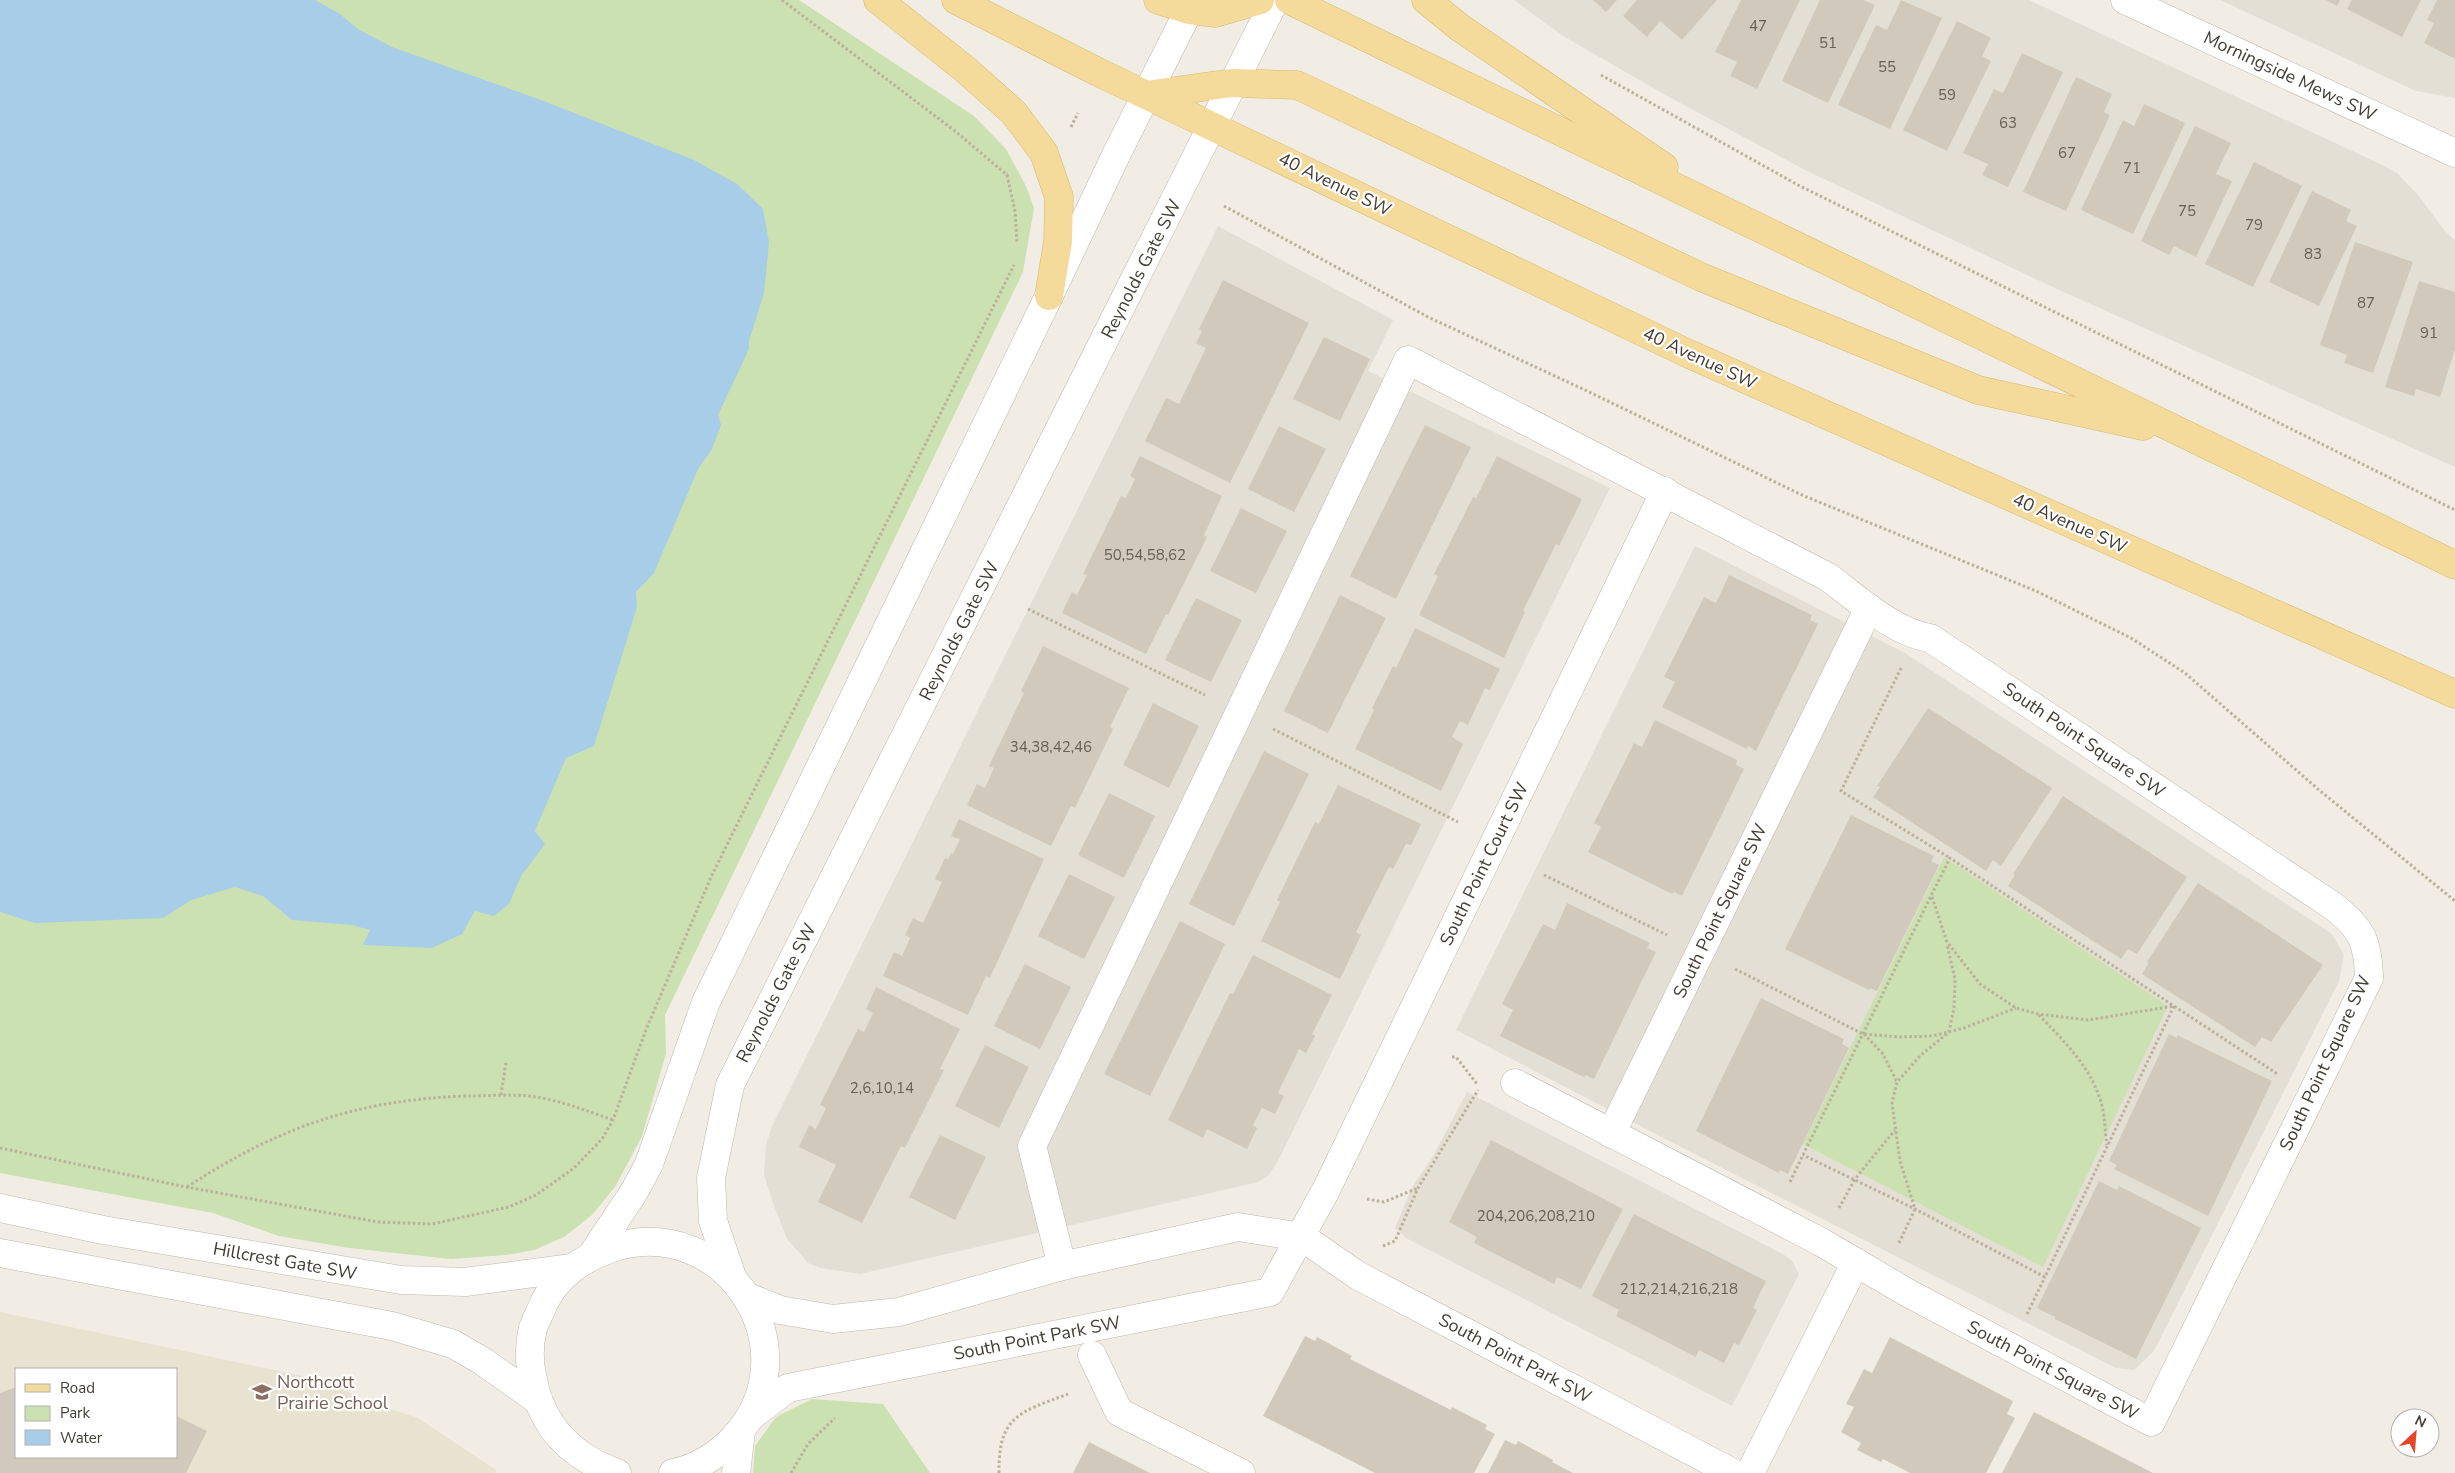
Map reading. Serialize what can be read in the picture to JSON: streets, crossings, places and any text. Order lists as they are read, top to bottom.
{
  "streets": {
    "main road": ["40 Avenue SW"],
    "street": [
      "Morningside Mews SW",
      "Reynolds Gate SW",
      "South Point Square SW",
      "South Point Court SW",
      "Hillcrest Gate SW",
      "South Point Park SW"
    ]
  },
  "crossings": [
    ["40 Avenue SW", "Reynolds Gate SW"],
    ["Reynolds Gate SW", "Hillcrest Gate SW"],
    ["Reynolds Gate SW", "South Point Park SW"],
    ["South Point Square SW", "South Point Court SW"],
    ["South Point Square SW", "South Point Park SW"],
    ["South Point Court SW", "South Point Park SW"],
    ["Hillcrest Gate SW", "South Point Park SW"]
  ],
  "places": {
    "school or university": ["Northcott Prairie School"]
  },
  "house_numbers": [
    "47",
    "51",
    "55",
    "59",
    "63",
    "67",
    "71",
    "75",
    "79",
    "83",
    "87",
    "91",
    "50,54,58,62",
    "34,38,42,46",
    "2,6,10,14",
    "204,206,208,210",
    "212,214,216,218"
  ],
  "legend": ["Road", "Park", "Water"],
  "north": "top right"
}
